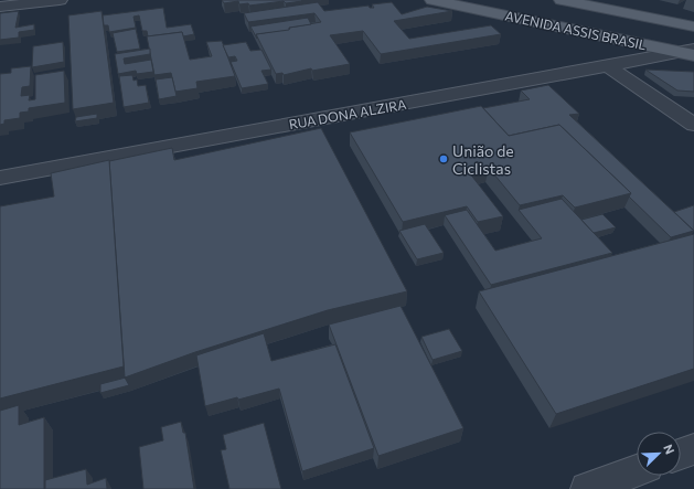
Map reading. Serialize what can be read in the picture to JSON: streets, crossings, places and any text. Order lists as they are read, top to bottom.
{
  "streets": {
    "main road": ["AVENIDA ASSIS BRASIL"],
    "street": ["RUA DONA ALZIRA"]
  },
  "crossings": [
    ["AVENIDA ASSIS BRASIL", "RUA DONA ALZIRA"]
  ],
  "places": ["União de Ciclistas"],
  "north": "top right"
}
